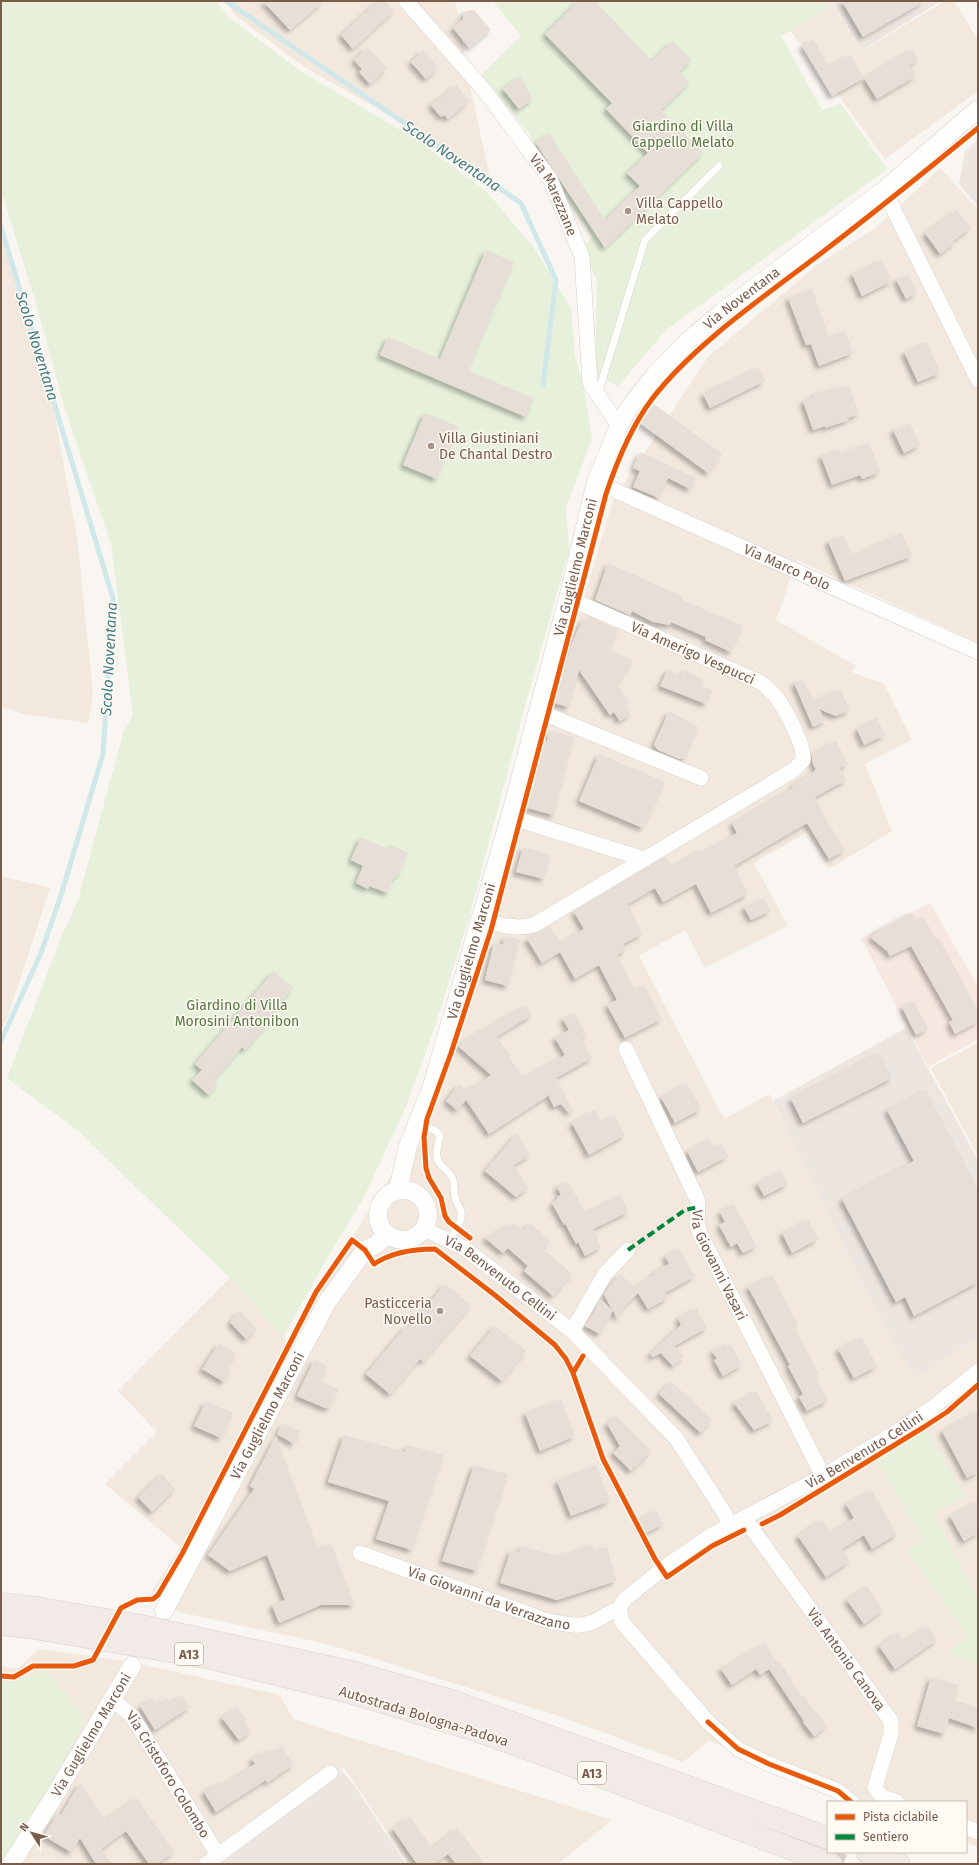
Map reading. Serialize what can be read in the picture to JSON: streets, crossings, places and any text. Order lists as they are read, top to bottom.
{
  "streets": {
    "highway": ["A13", "Autostrada Bologna-Padova"],
    "street": [
      "Via Marezzane",
      "Via Noventana",
      "Via Guglielmo Marconi",
      "Via Marco Polo",
      "Via Amerigo Vespucci",
      "Via Giovanni Vasari",
      "Via Benvenuto Cellini",
      "Via Giovanni da Verrazzano",
      "Via Antonio Canova",
      "Via Cristoforo Colombo"
    ]
  },
  "crossings": [
    ["Via Marezzane", "Via Noventana"],
    ["Via Marezzane", "Via Guglielmo Marconi"],
    ["Via Noventana", "Via Guglielmo Marconi"],
    ["Via Guglielmo Marconi", "Via Marco Polo"],
    ["Via Guglielmo Marconi", "Via Amerigo Vespucci"],
    ["Via Guglielmo Marconi", "Via Benvenuto Cellini"],
    ["Via Guglielmo Marconi", "Via Cristoforo Colombo"],
    ["Via Giovanni Vasari", "Via Benvenuto Cellini"],
    ["Via Benvenuto Cellini", "Via Giovanni da Verrazzano"],
    ["Via Benvenuto Cellini", "Via Antonio Canova"],
    ["Via Giovanni da Verrazzano", "Via Antonio Canova"]
  ],
  "water": ["Scolo Noventana"],
  "parks": ["Giardino di Villa Cappello Melato", "Giardino di Villa Morosini Antonibon"],
  "places": ["Villa Cappello Melato", "Villa Giustiniani De Chantal Destro", "Pasticceria Novello"],
  "legend": ["Pista ciclabile", "Sentiero"],
  "north": "top left"
}
